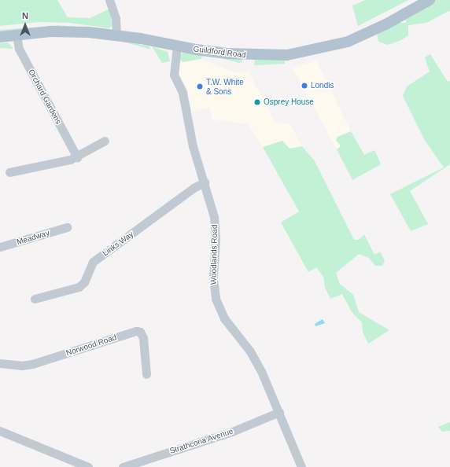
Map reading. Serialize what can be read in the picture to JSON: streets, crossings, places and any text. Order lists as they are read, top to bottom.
{
  "streets": {
    "main road": ["Guildford Road"],
    "street": [
      "Orchard Gardens",
      "Meadway",
      "Links Way",
      "Woodlands Road",
      "Norwood Road",
      "Strathcona Avenue"
    ]
  },
  "crossings": [
    ["Guildford Road", "Orchard Gardens"],
    ["Guildford Road", "Woodlands Road"],
    ["Links Way", "Woodlands Road"],
    ["Woodlands Road", "Strathcona Avenue"]
  ],
  "places": ["Londis", "T.W. White & Sons", "Osprey House"],
  "north": "top"
}
